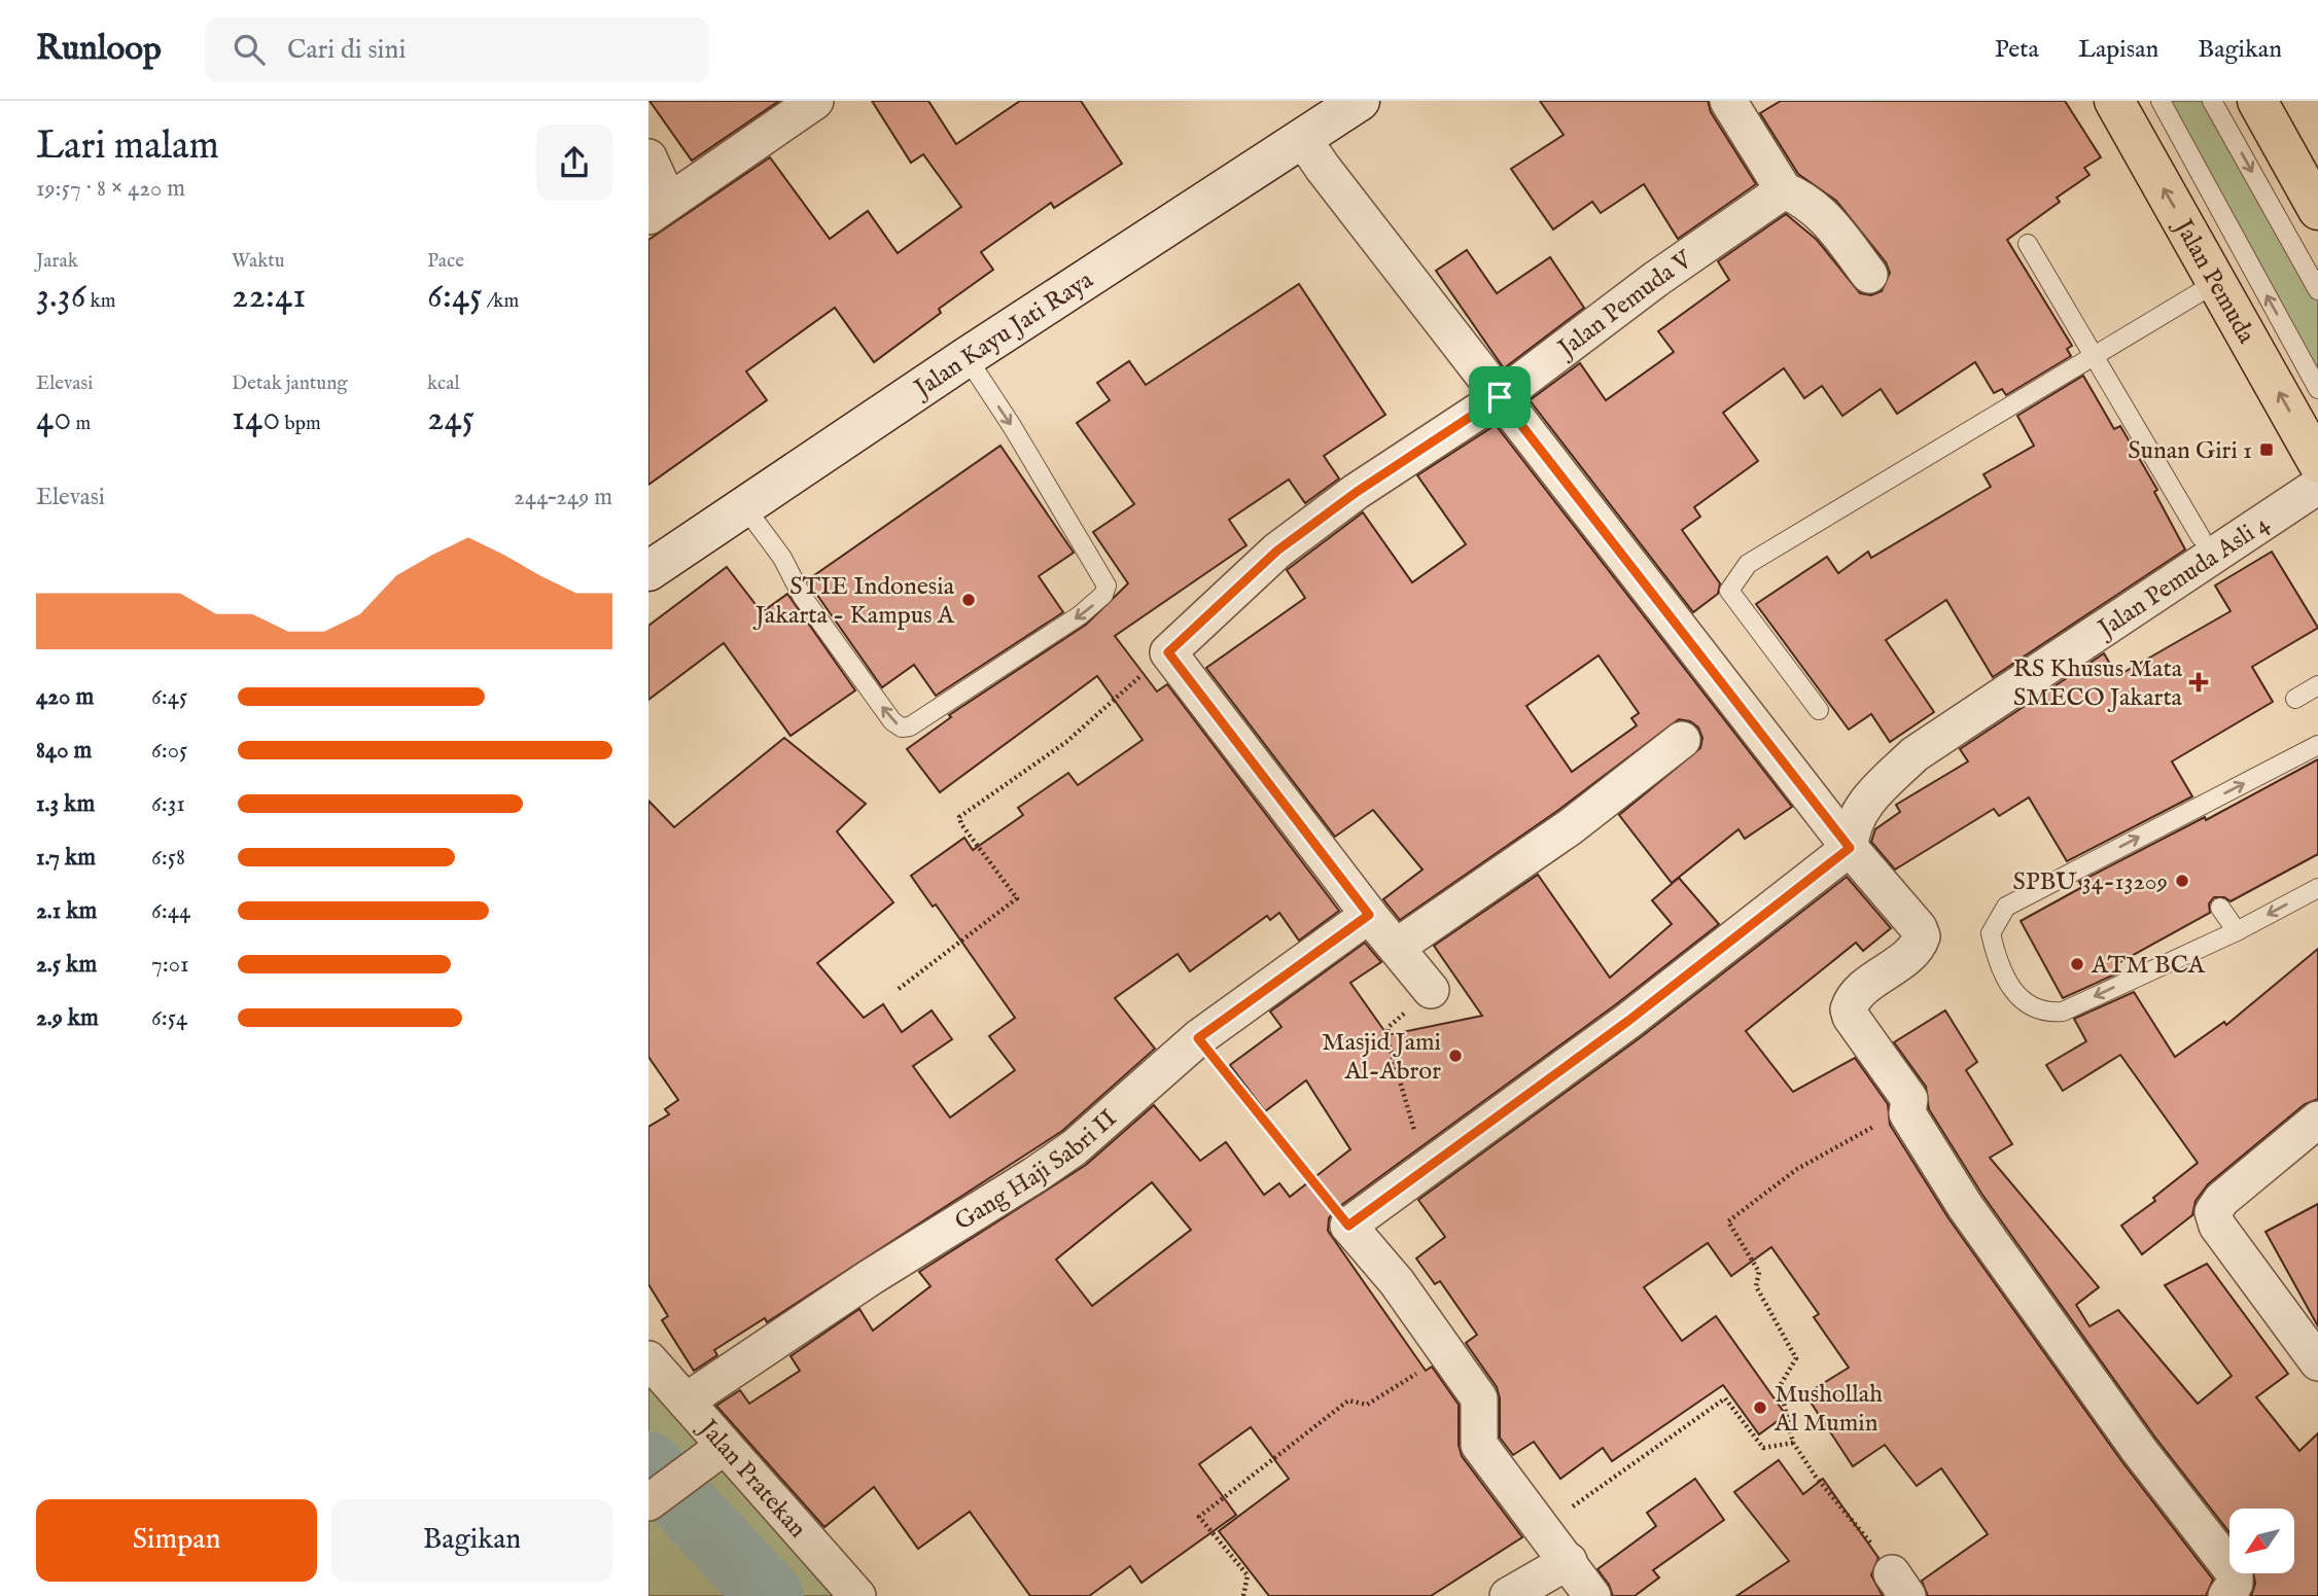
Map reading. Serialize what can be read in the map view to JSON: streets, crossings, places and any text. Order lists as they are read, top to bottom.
{
  "streets": {
    "main road": ["Jalan Pemuda", "Jalan Kayu Jati Raya"],
    "street": [
      "Jalan Pemuda V",
      "Jalan Pemuda Asli 4",
      "Gang Haji Sabri II",
      "Jalan Pratekan"
    ]
  },
  "crossings": [
    ["Gang Haji Sabri II", "Jalan Pratekan"]
  ],
  "places": {
    "transit": ["Sunan Giri 1"],
    "other": [
      "STIE Indonesia Jakarta - Kampus A",
      "SPBU 34-13209",
      "ATM BCA",
      "Masjid Jami Al-Abror",
      "Mushollah Al Mumin"
    ],
    "health": ["RS Khusus Mata SMECO Jakarta"]
  },
  "north": "bottom left",
  "page": {
    "header": "Runloop",
    "search": "Cari di sini",
    "nav": ["Peta", "Lapisan", "Bagikan"],
    "heading": ["Lari malam", "19:57 · 8 × 420 m"],
    "stats": [
      ["Jarak", "3.36 km"],
      ["Waktu", "22:41"],
      ["Pace", "6:45 /km"],
      ["Elevasi", "40 m"],
      ["Detak jantung", "140 bpm"],
      ["kcal", "245"]
    ],
    "chart": ["Elevasi", "244–249 m"],
    "list": [
      {
        "name": "420 m",
        "note": "6:45"
      },
      {
        "name": "840 m",
        "note": "6:05"
      },
      {
        "name": "1.3 km",
        "note": "6:31"
      },
      {
        "name": "1.7 km",
        "note": "6:58"
      },
      {
        "name": "2.1 km",
        "note": "6:44"
      },
      {
        "name": "2.5 km",
        "note": "7:01"
      },
      {
        "name": "2.9 km",
        "note": "6:54"
      }
    ],
    "buttons": ["Simpan", "Bagikan"]
  }
}
